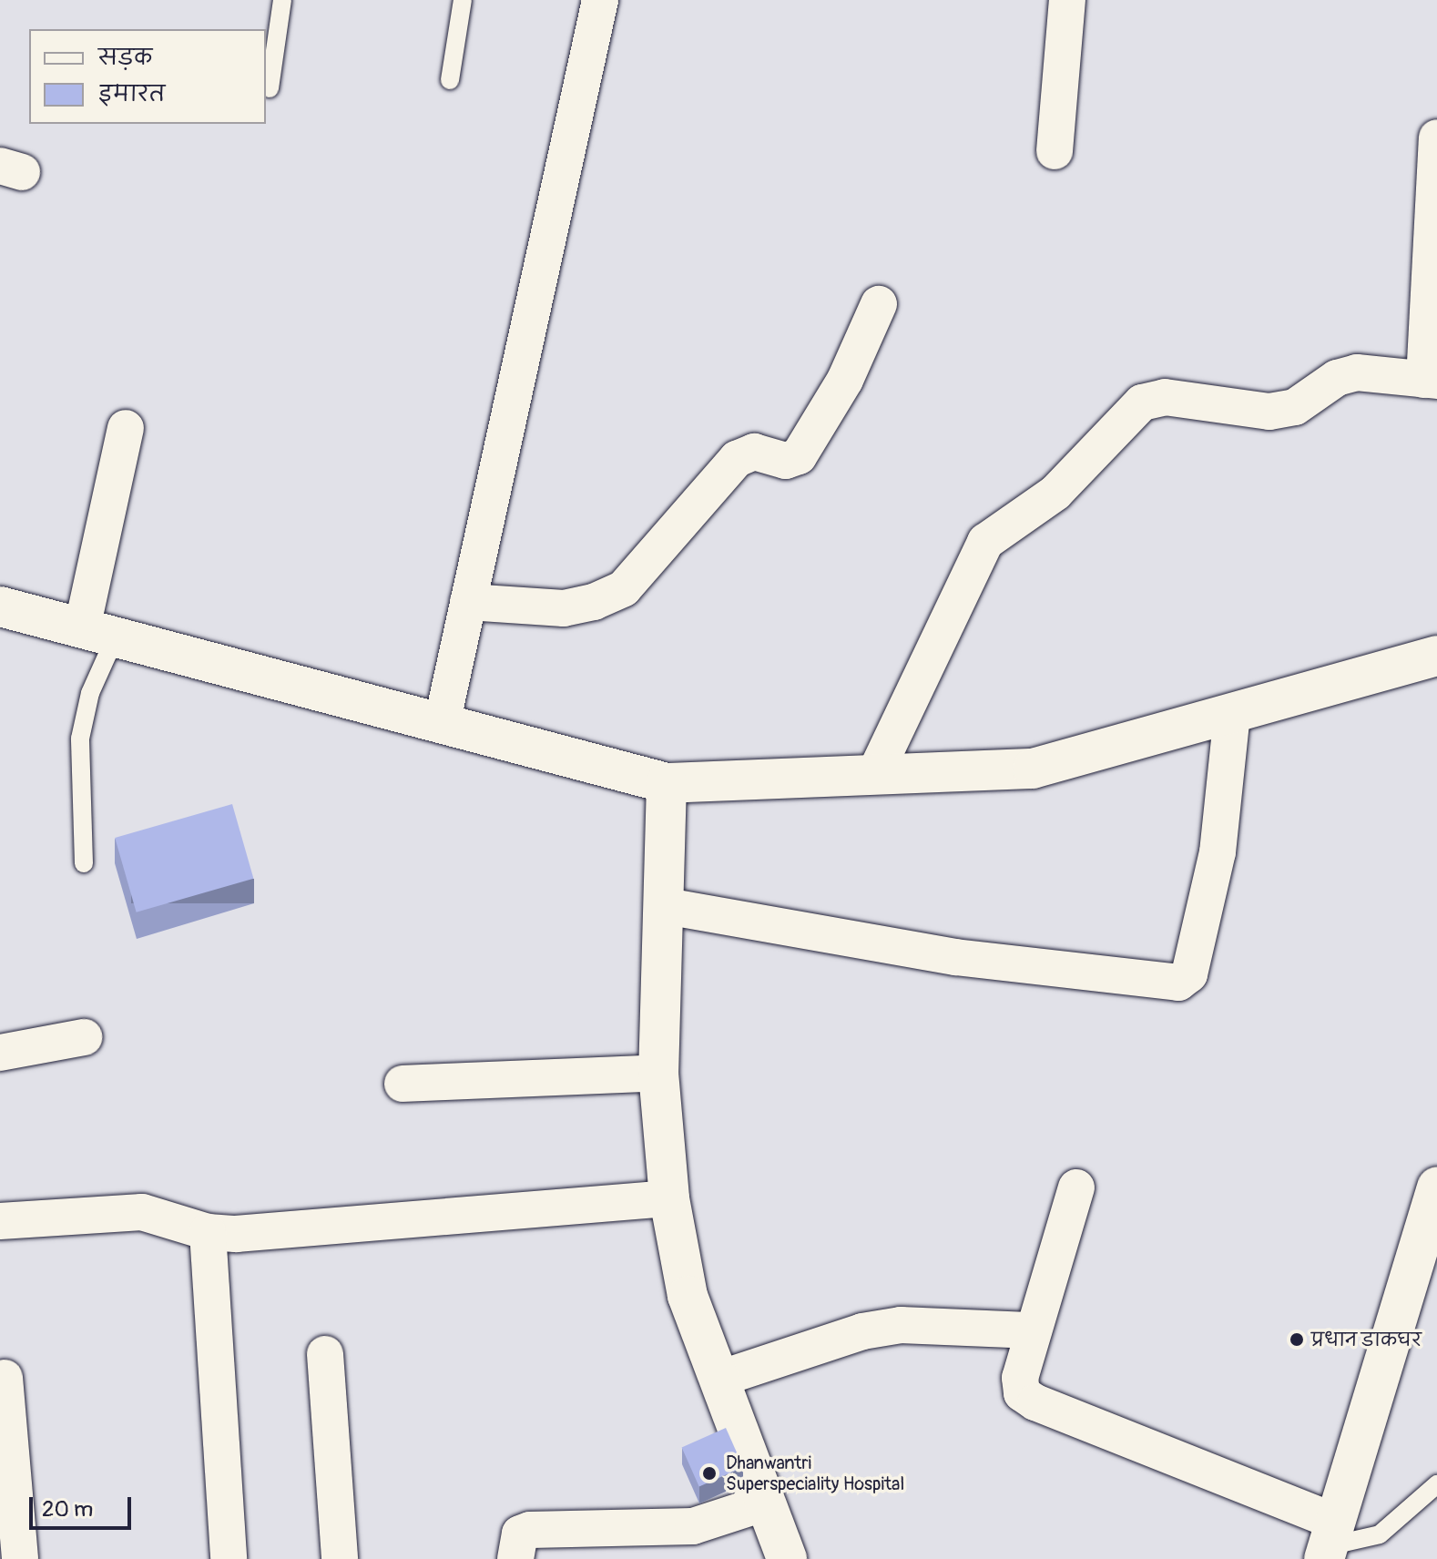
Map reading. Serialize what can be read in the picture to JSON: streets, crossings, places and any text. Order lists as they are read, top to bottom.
{
  "places": ["प्रधान डाकघर", "Dhanwantri Superspeciality Hospital"],
  "legend": ["सड़क", "इमारत"],
  "scale_bar": "20 m"
}
